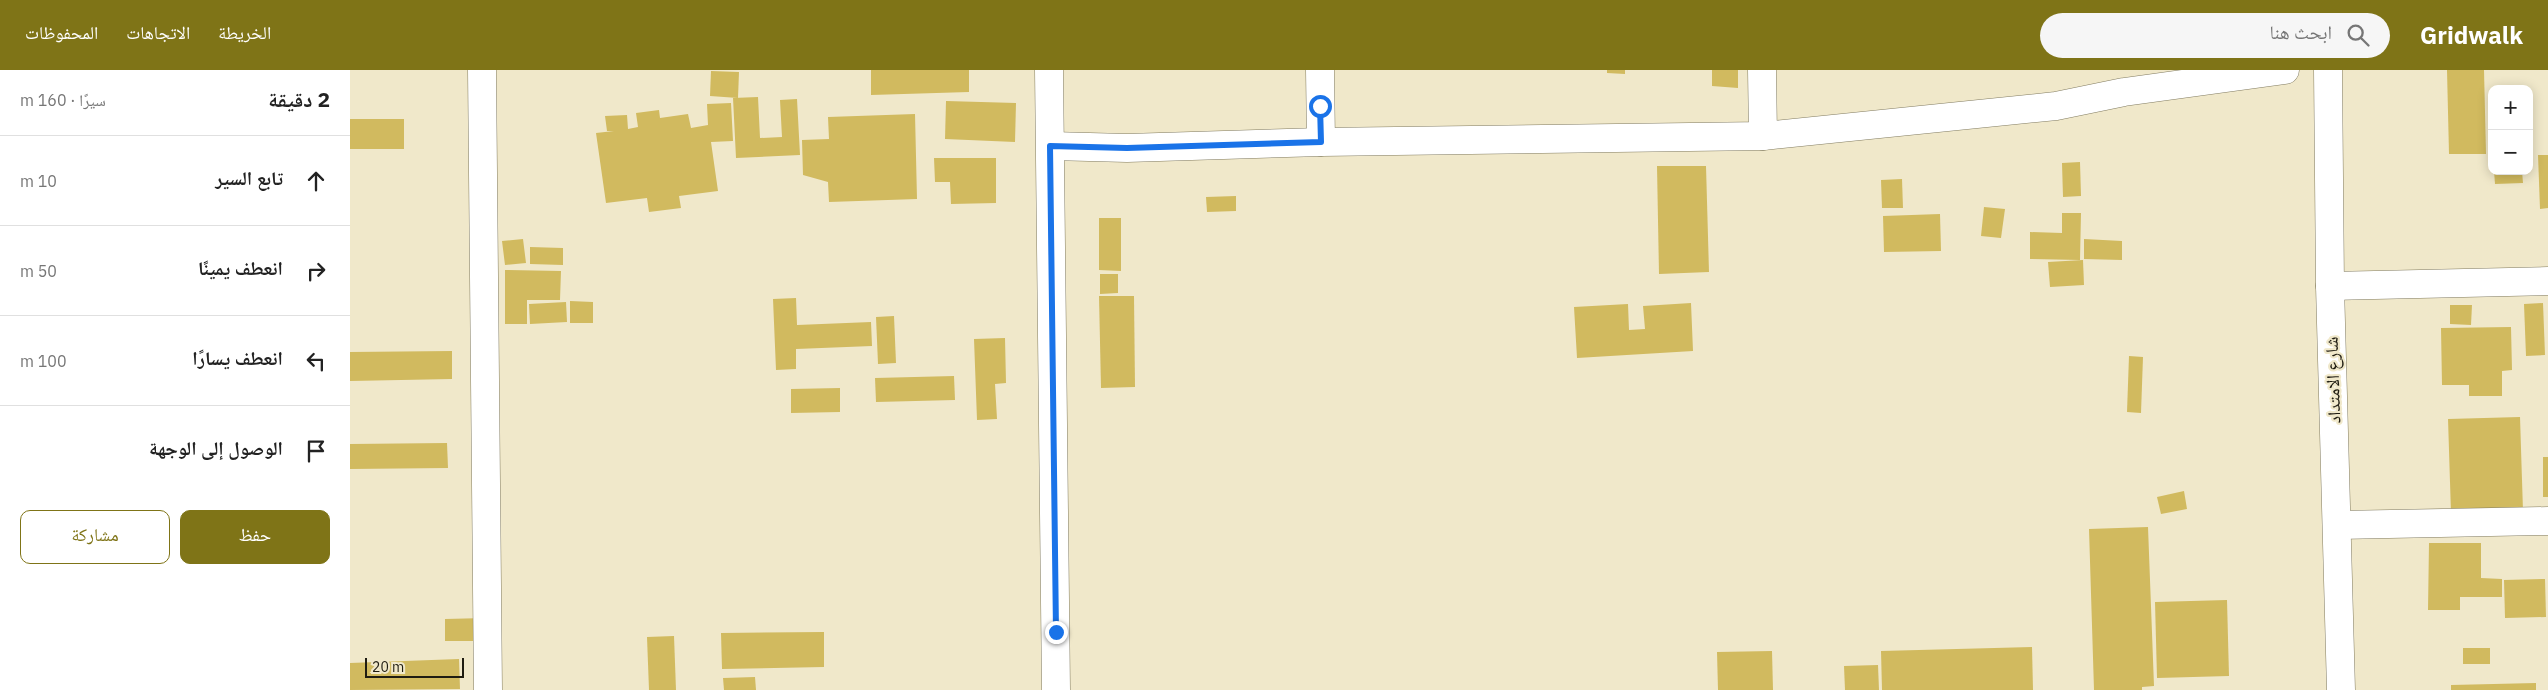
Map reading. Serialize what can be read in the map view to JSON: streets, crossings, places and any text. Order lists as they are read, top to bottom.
{
  "streets": {
    "street": ["شارع الامتداد"]
  },
  "scale_bar": "20 m",
  "page": {
    "header": "Gridwalk",
    "search": "ابحث هنا",
    "nav": ["الخريطة", "الاتجاهات", "المحفوظات"],
    "heading": ["2 دقيقة", "سيرًا · 160 m"],
    "map_buttons": ["+", "−"],
    "list": [
      ["تابع السير", "10 m"],
      ["انعطف يمينًا", "50 m"],
      ["انعطف يسارًا", "100 m"],
      "الوصول إلى الوجهة"
    ],
    "buttons": ["حفظ", "مشاركة"],
    "scale": "20 m"
  }
}
